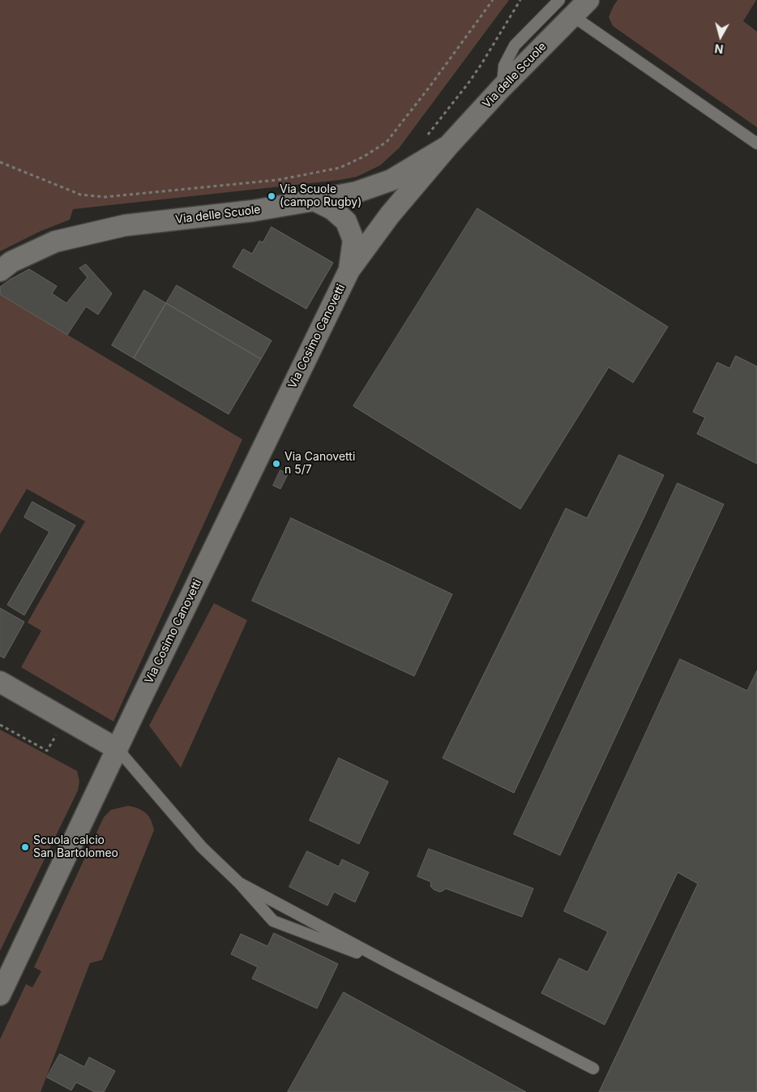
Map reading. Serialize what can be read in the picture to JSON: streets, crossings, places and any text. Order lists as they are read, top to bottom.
{
  "streets": {
    "street": ["Via delle Scuole", "Via Cosimo Canovetti"]
  },
  "crossings": [
    ["Via delle Scuole", "Via Cosimo Canovetti"]
  ],
  "places": ["Via Scuole (campo Rugby)", "Via Canovetti n 5/7", "Scuola calcio San Bartolomeo"],
  "north": "bottom"
}
